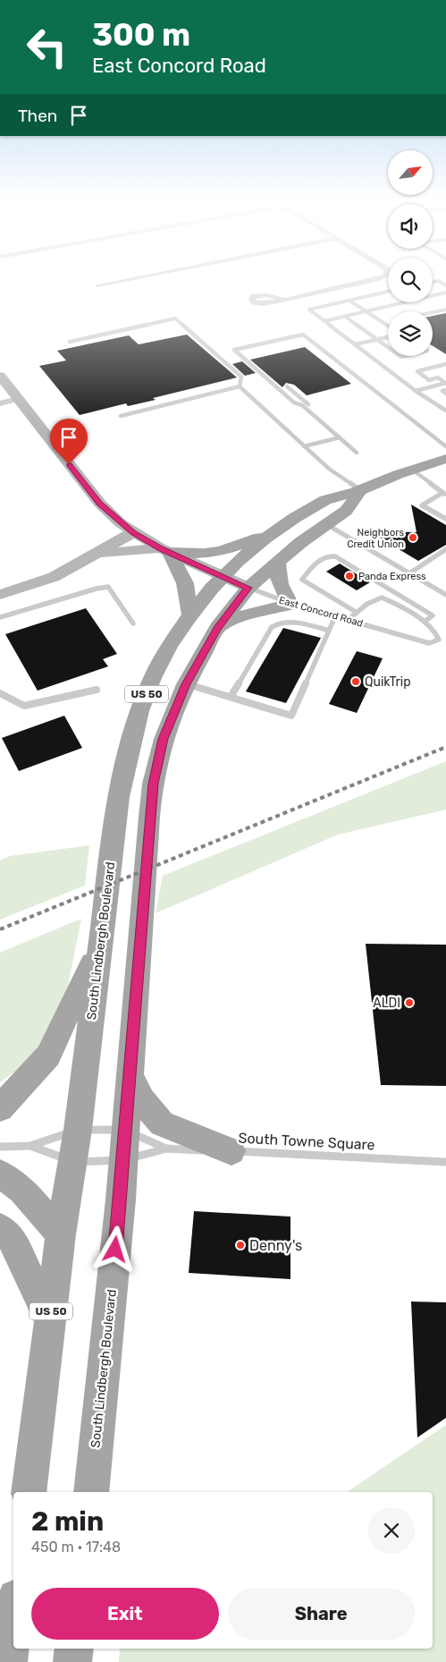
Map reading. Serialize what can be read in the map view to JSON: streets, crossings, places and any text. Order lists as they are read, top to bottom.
{
  "streets": {
    "main road": ["US 50", "South Lindbergh Boulevard"],
    "street": ["East Concord Road"],
    "lane": ["South Towne Square"]
  },
  "crossings": [
    ["East Concord Road", "South Lindbergh Boulevard"],
    ["South Lindbergh Boulevard", "South Towne Square"]
  ],
  "places": [
    "Neighbors Credit Union",
    "Panda Express",
    "QuikTrip",
    "ALDI",
    "Denny's"
  ],
  "north": "top right",
  "page": {
    "turn": ["300 m", "East Concord Road"],
    "then": "Then",
    "heading": ["2 min", "450 m · 17:48"],
    "buttons": ["Exit", "Share"]
  }
}
